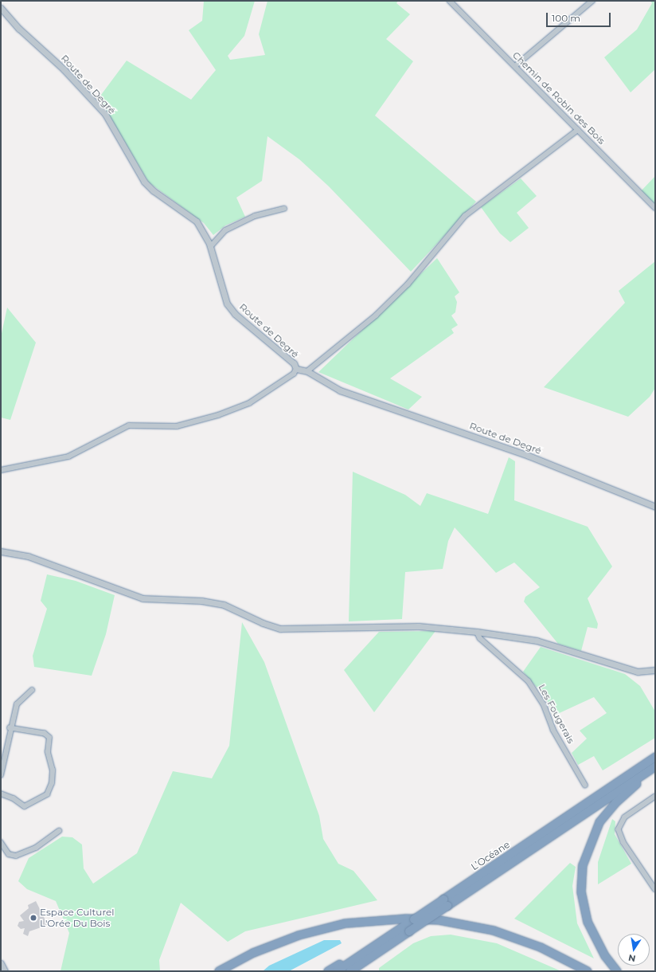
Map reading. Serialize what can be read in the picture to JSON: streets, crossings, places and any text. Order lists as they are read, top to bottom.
{
  "streets": {
    "highway": ["L’Océane"],
    "street": ["Route de Degré", "Chemin de Robin des Bois", "Les Fougerais"]
  },
  "places": ["Espace Culturel L'Orée Du Bois"],
  "scale_bar": "100 m",
  "north": "bottom"
}
